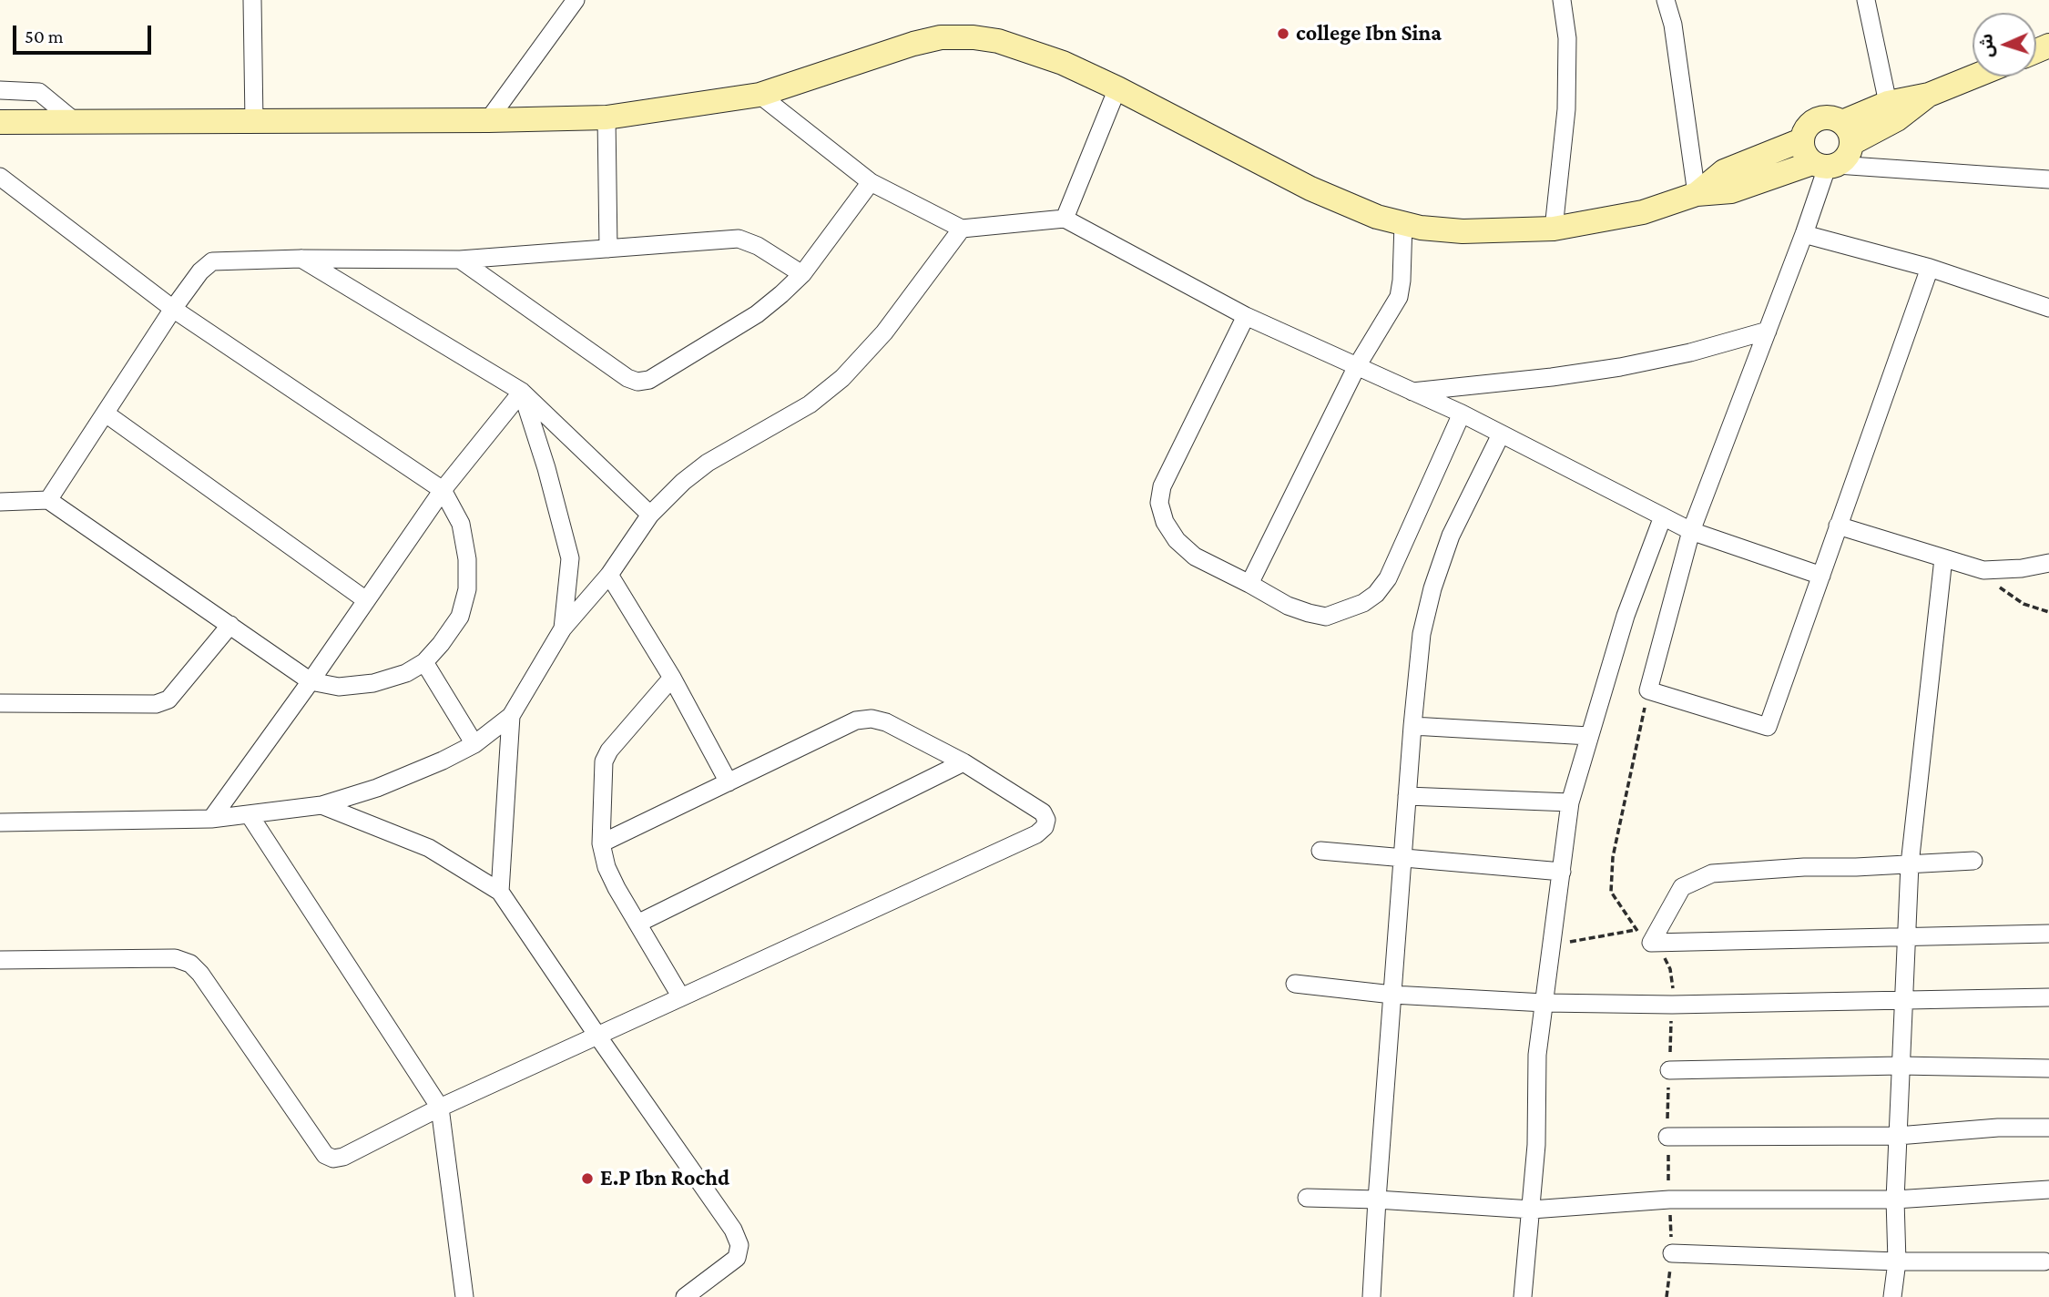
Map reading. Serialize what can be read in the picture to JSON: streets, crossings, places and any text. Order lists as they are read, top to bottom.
{
  "places": ["college Ibn Sina", "E.P Ibn Rochd"],
  "scale_bar": "50 m",
  "north": "left"
}
